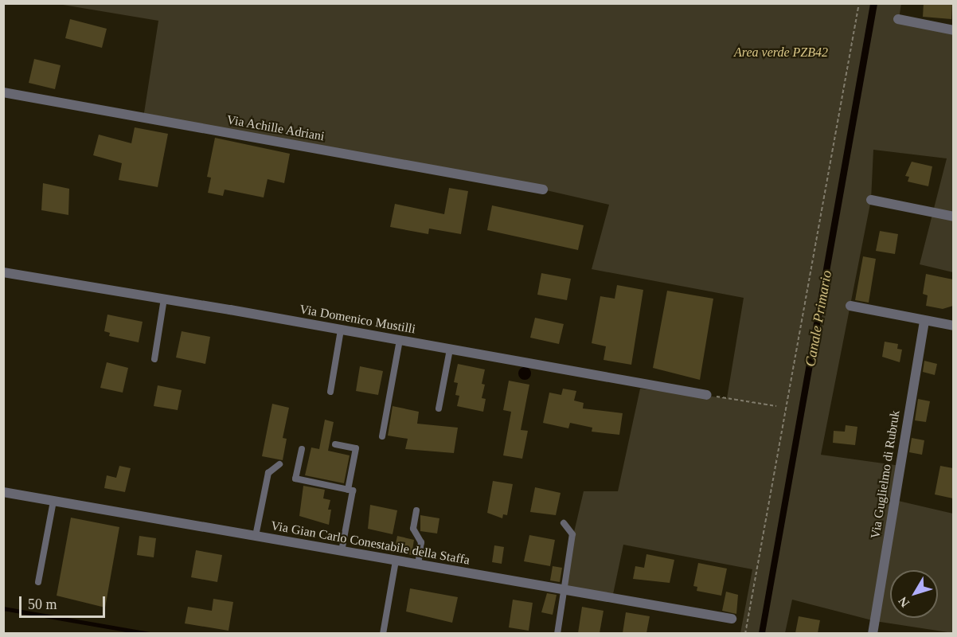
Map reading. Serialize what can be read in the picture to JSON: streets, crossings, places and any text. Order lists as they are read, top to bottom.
{
  "streets": {
    "street": [
      "Via Achille Adriani",
      "Via Domenico Mustilli",
      "Via Guglielmo di Rubruk",
      "Via Gian Carlo Conestabile della Staffa"
    ]
  },
  "water": ["Canale Primario"],
  "parks": ["Area verde PZB42"],
  "scale_bar": "50 m",
  "north": "bottom left"
}
